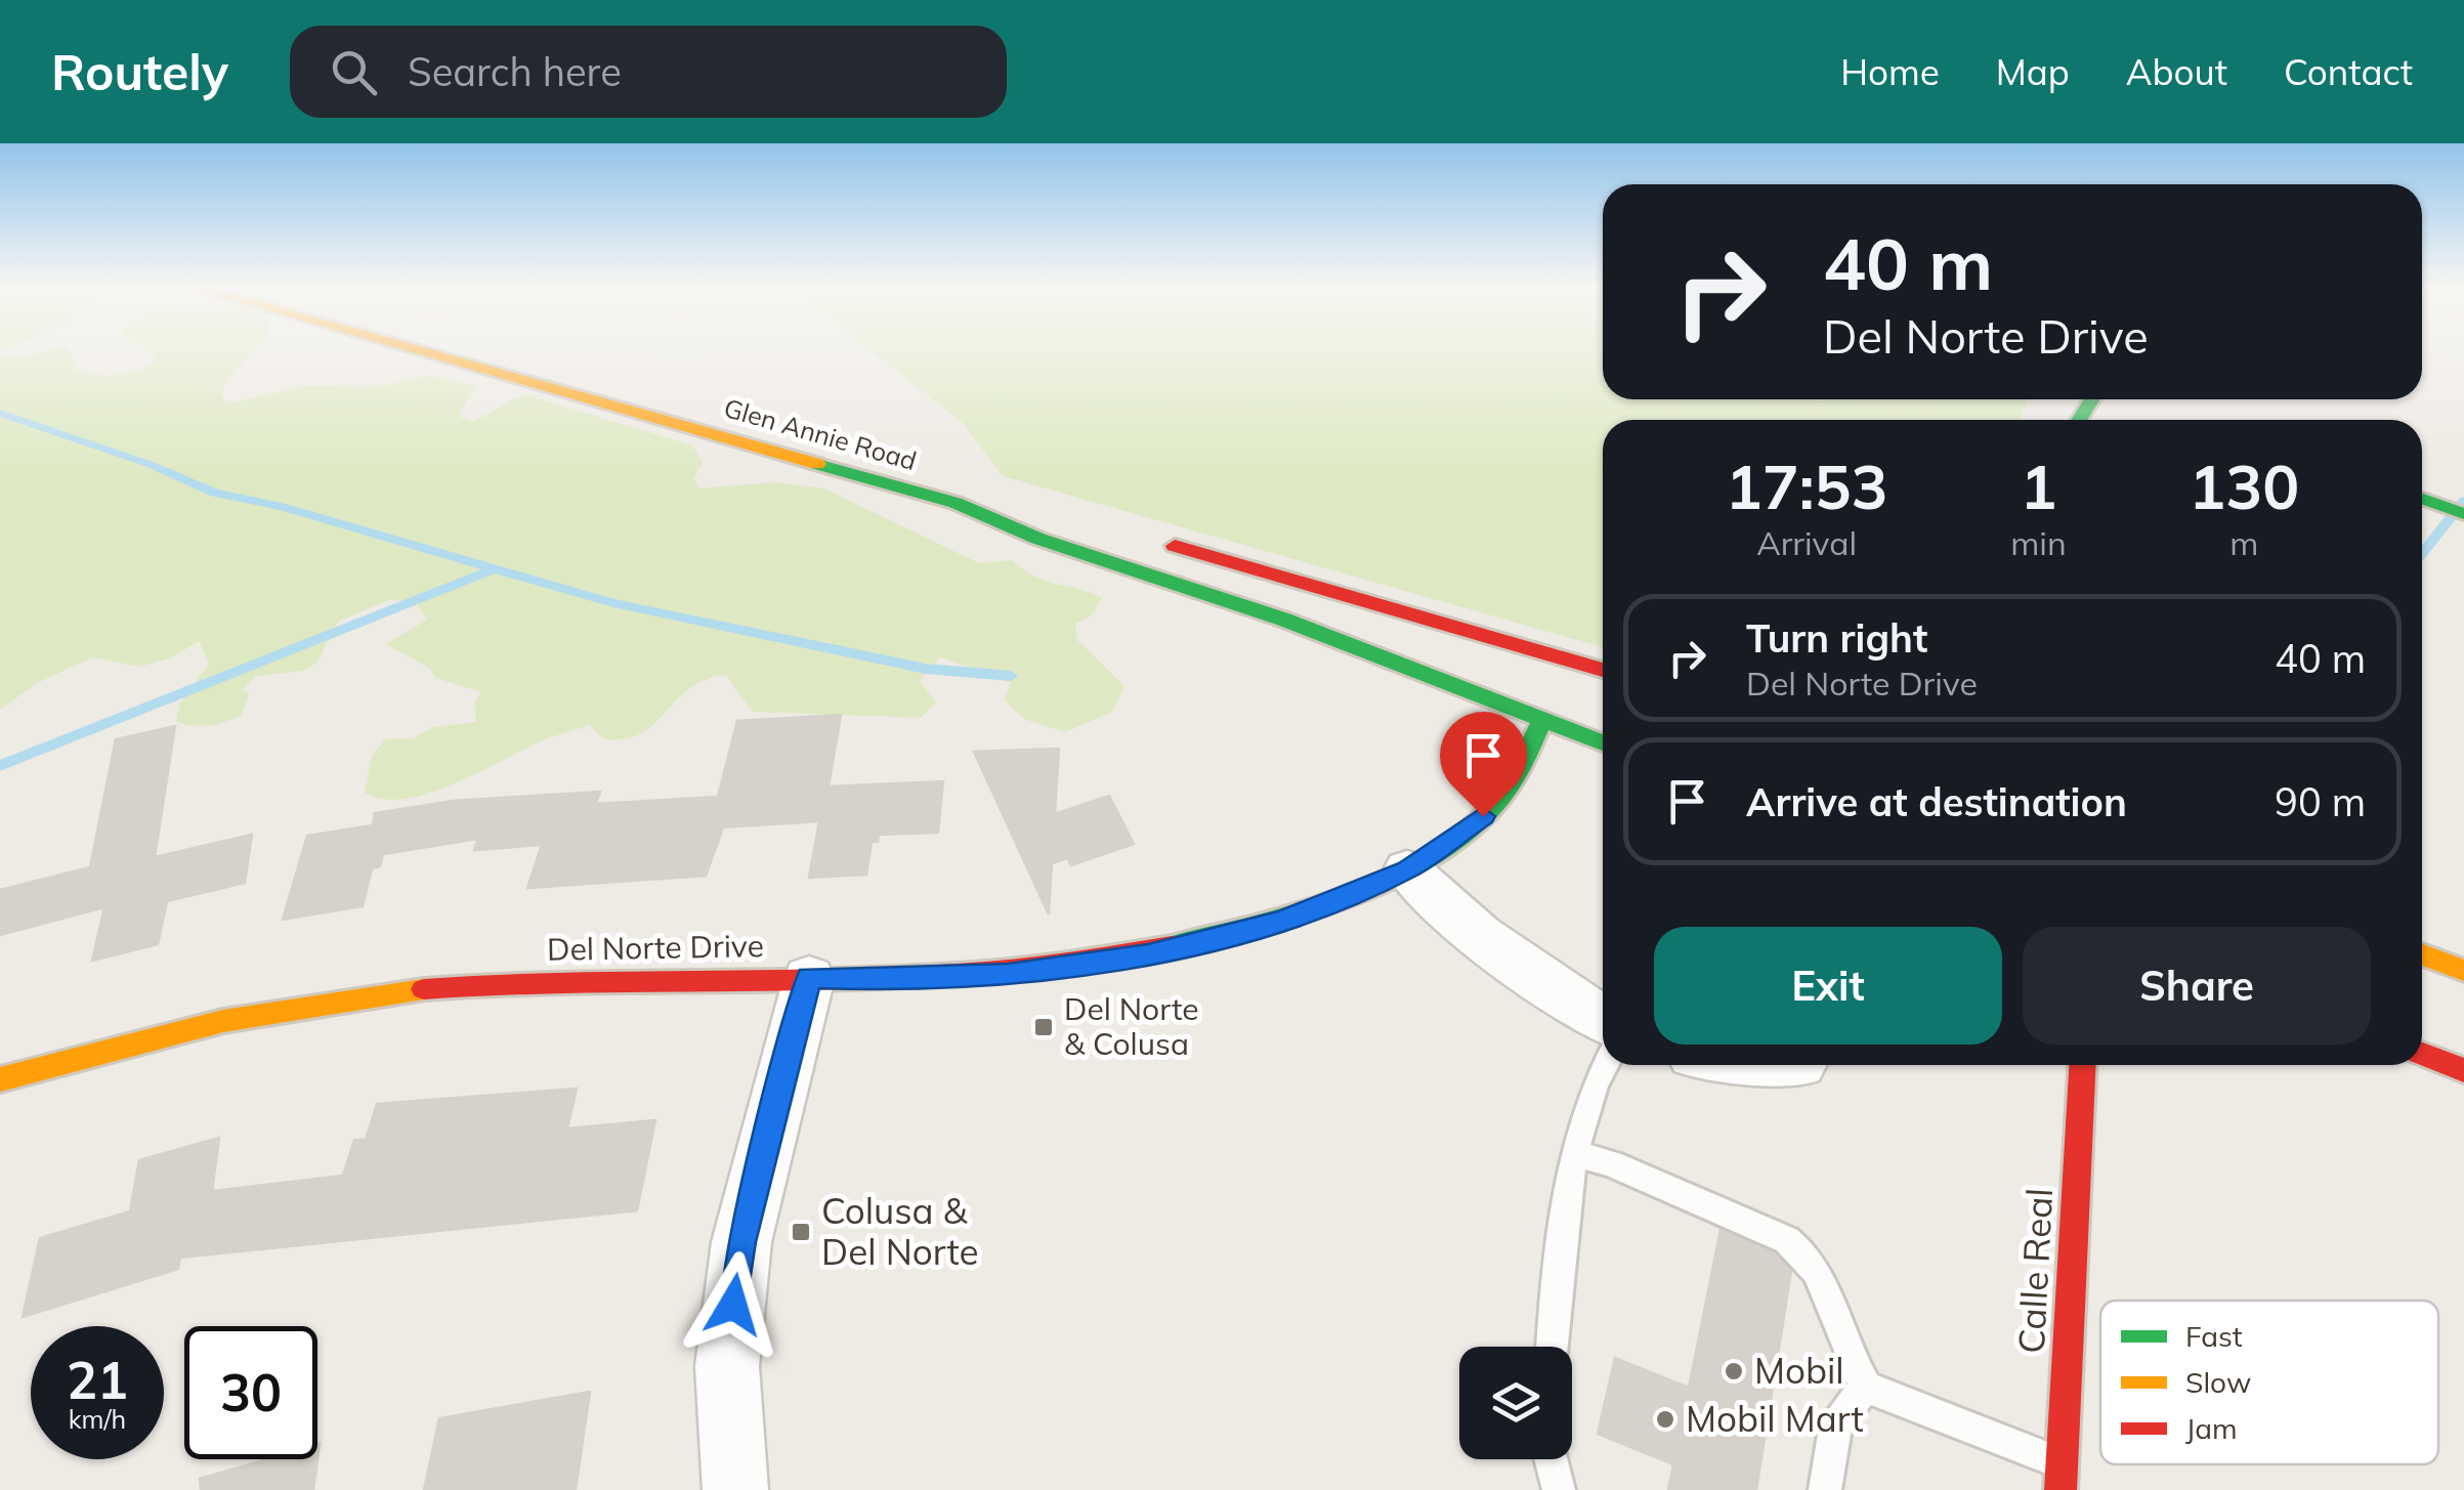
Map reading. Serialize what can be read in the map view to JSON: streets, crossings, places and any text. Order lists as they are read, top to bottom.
{
  "streets": {
    "main road": ["Glen Annie Road", "Del Norte Drive", "Calle Real"]
  },
  "crossings": [
    ["Glen Annie Road", "Del Norte Drive"]
  ],
  "places": {
    "transit": ["Del Norte & Colusa", "Colusa & Del Norte"],
    "other": ["Mobil", "Mobil Mart"]
  },
  "legend": ["Fast", "Slow", "Jam"],
  "page": {
    "header": "Routely",
    "search": "Search here",
    "nav": [
      "Home",
      "Map",
      "About",
      "Contact"
    ],
    "turn": ["40 m", "Del Norte Drive"],
    "eta": [
      "17:53",
      "Arrival",
      "1",
      "min",
      "130",
      "m"
    ],
    "list": [
      {
        "name": "Turn right",
        "note": "Del Norte Drive",
        "value": "40 m"
      },
      {
        "name": "Arrive at destination",
        "value": "90 m"
      }
    ],
    "buttons": ["Exit", "Share"],
    "speed": "21 km/h",
    "limit": "30"
  }
}
